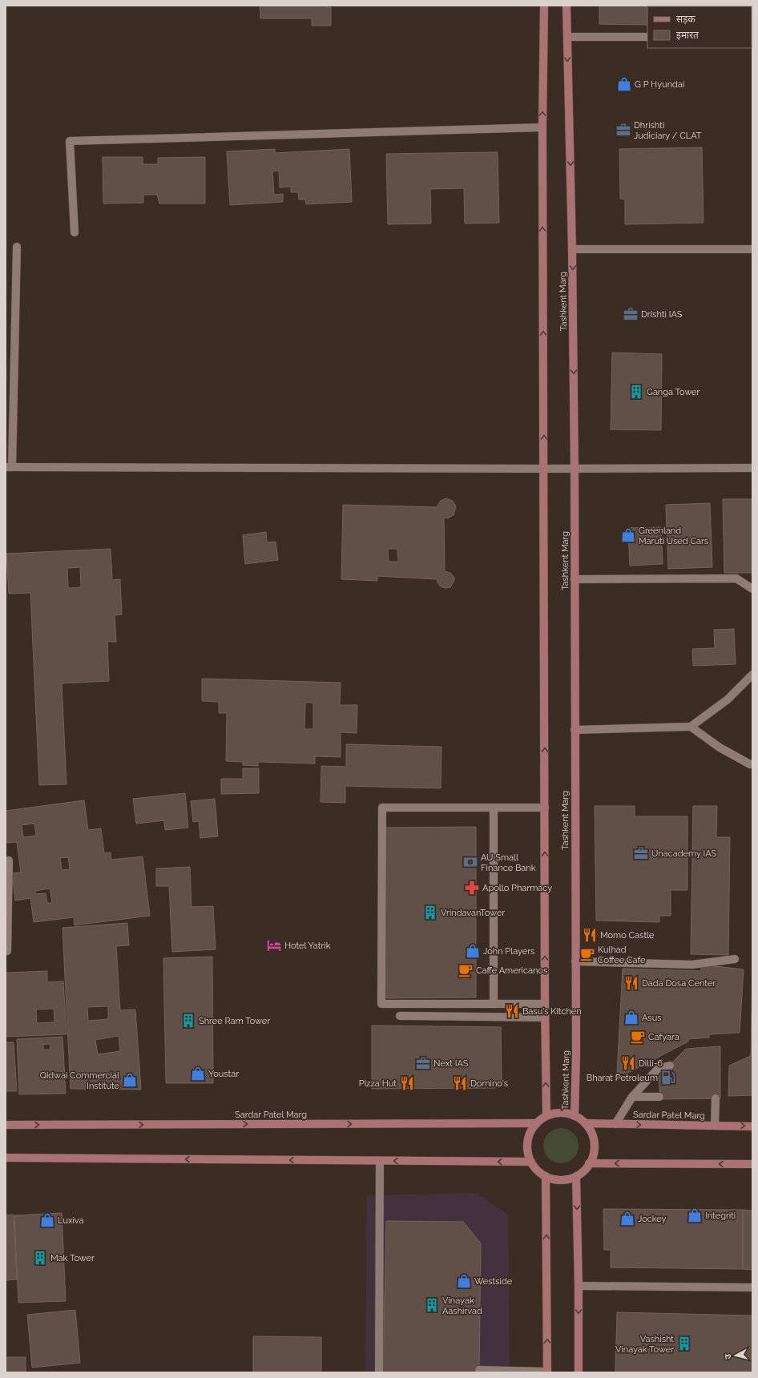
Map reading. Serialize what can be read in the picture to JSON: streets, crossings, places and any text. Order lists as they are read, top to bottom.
{
  "streets": {
    "street": ["Tashkent Marg", "Sardar Patel Marg"]
  },
  "crossings": [
    ["Tashkent Marg", "Sardar Patel Marg"]
  ],
  "places": {
    "shop": [
      "G P Hyundai",
      "Greenland Maruti Used Cars",
      "John Players",
      "Asus",
      "Youstar",
      "Qidwai Commercial Institute",
      "Integriti",
      "Jockey",
      "Luxiva",
      "Westside"
    ],
    "office": [
      "Dhrishti Judiciary / CLAT",
      "Drishti IAS",
      "Unacademy IAS",
      "Next IAS"
    ],
    "building": [
      "Ganga Tower",
      "VrindavanTower",
      "Shree Ram Tower",
      "Mak Tower",
      "Vinayak Aashirvad",
      "Vashisht Vinayak Tower"
    ],
    "bank": ["AU Small Finance Bank"],
    "pharmacy": ["Apollo Pharmacy"],
    "restaurant": [
      "Momo Castle",
      "Dada Dosa Center",
      "Basu's Kitchen",
      "Dilli-6",
      "Pizza Hut",
      "Domino's"
    ],
    "hotel": ["Hotel Yatrik"],
    "cafe": ["Kulhad Coffee Cafe", "Caffe Americanos", "Cafyara"],
    "fuel station": ["Bharat Petroleum"]
  },
  "legend": ["सड़क", "इमारत"],
  "north": "left"
}
